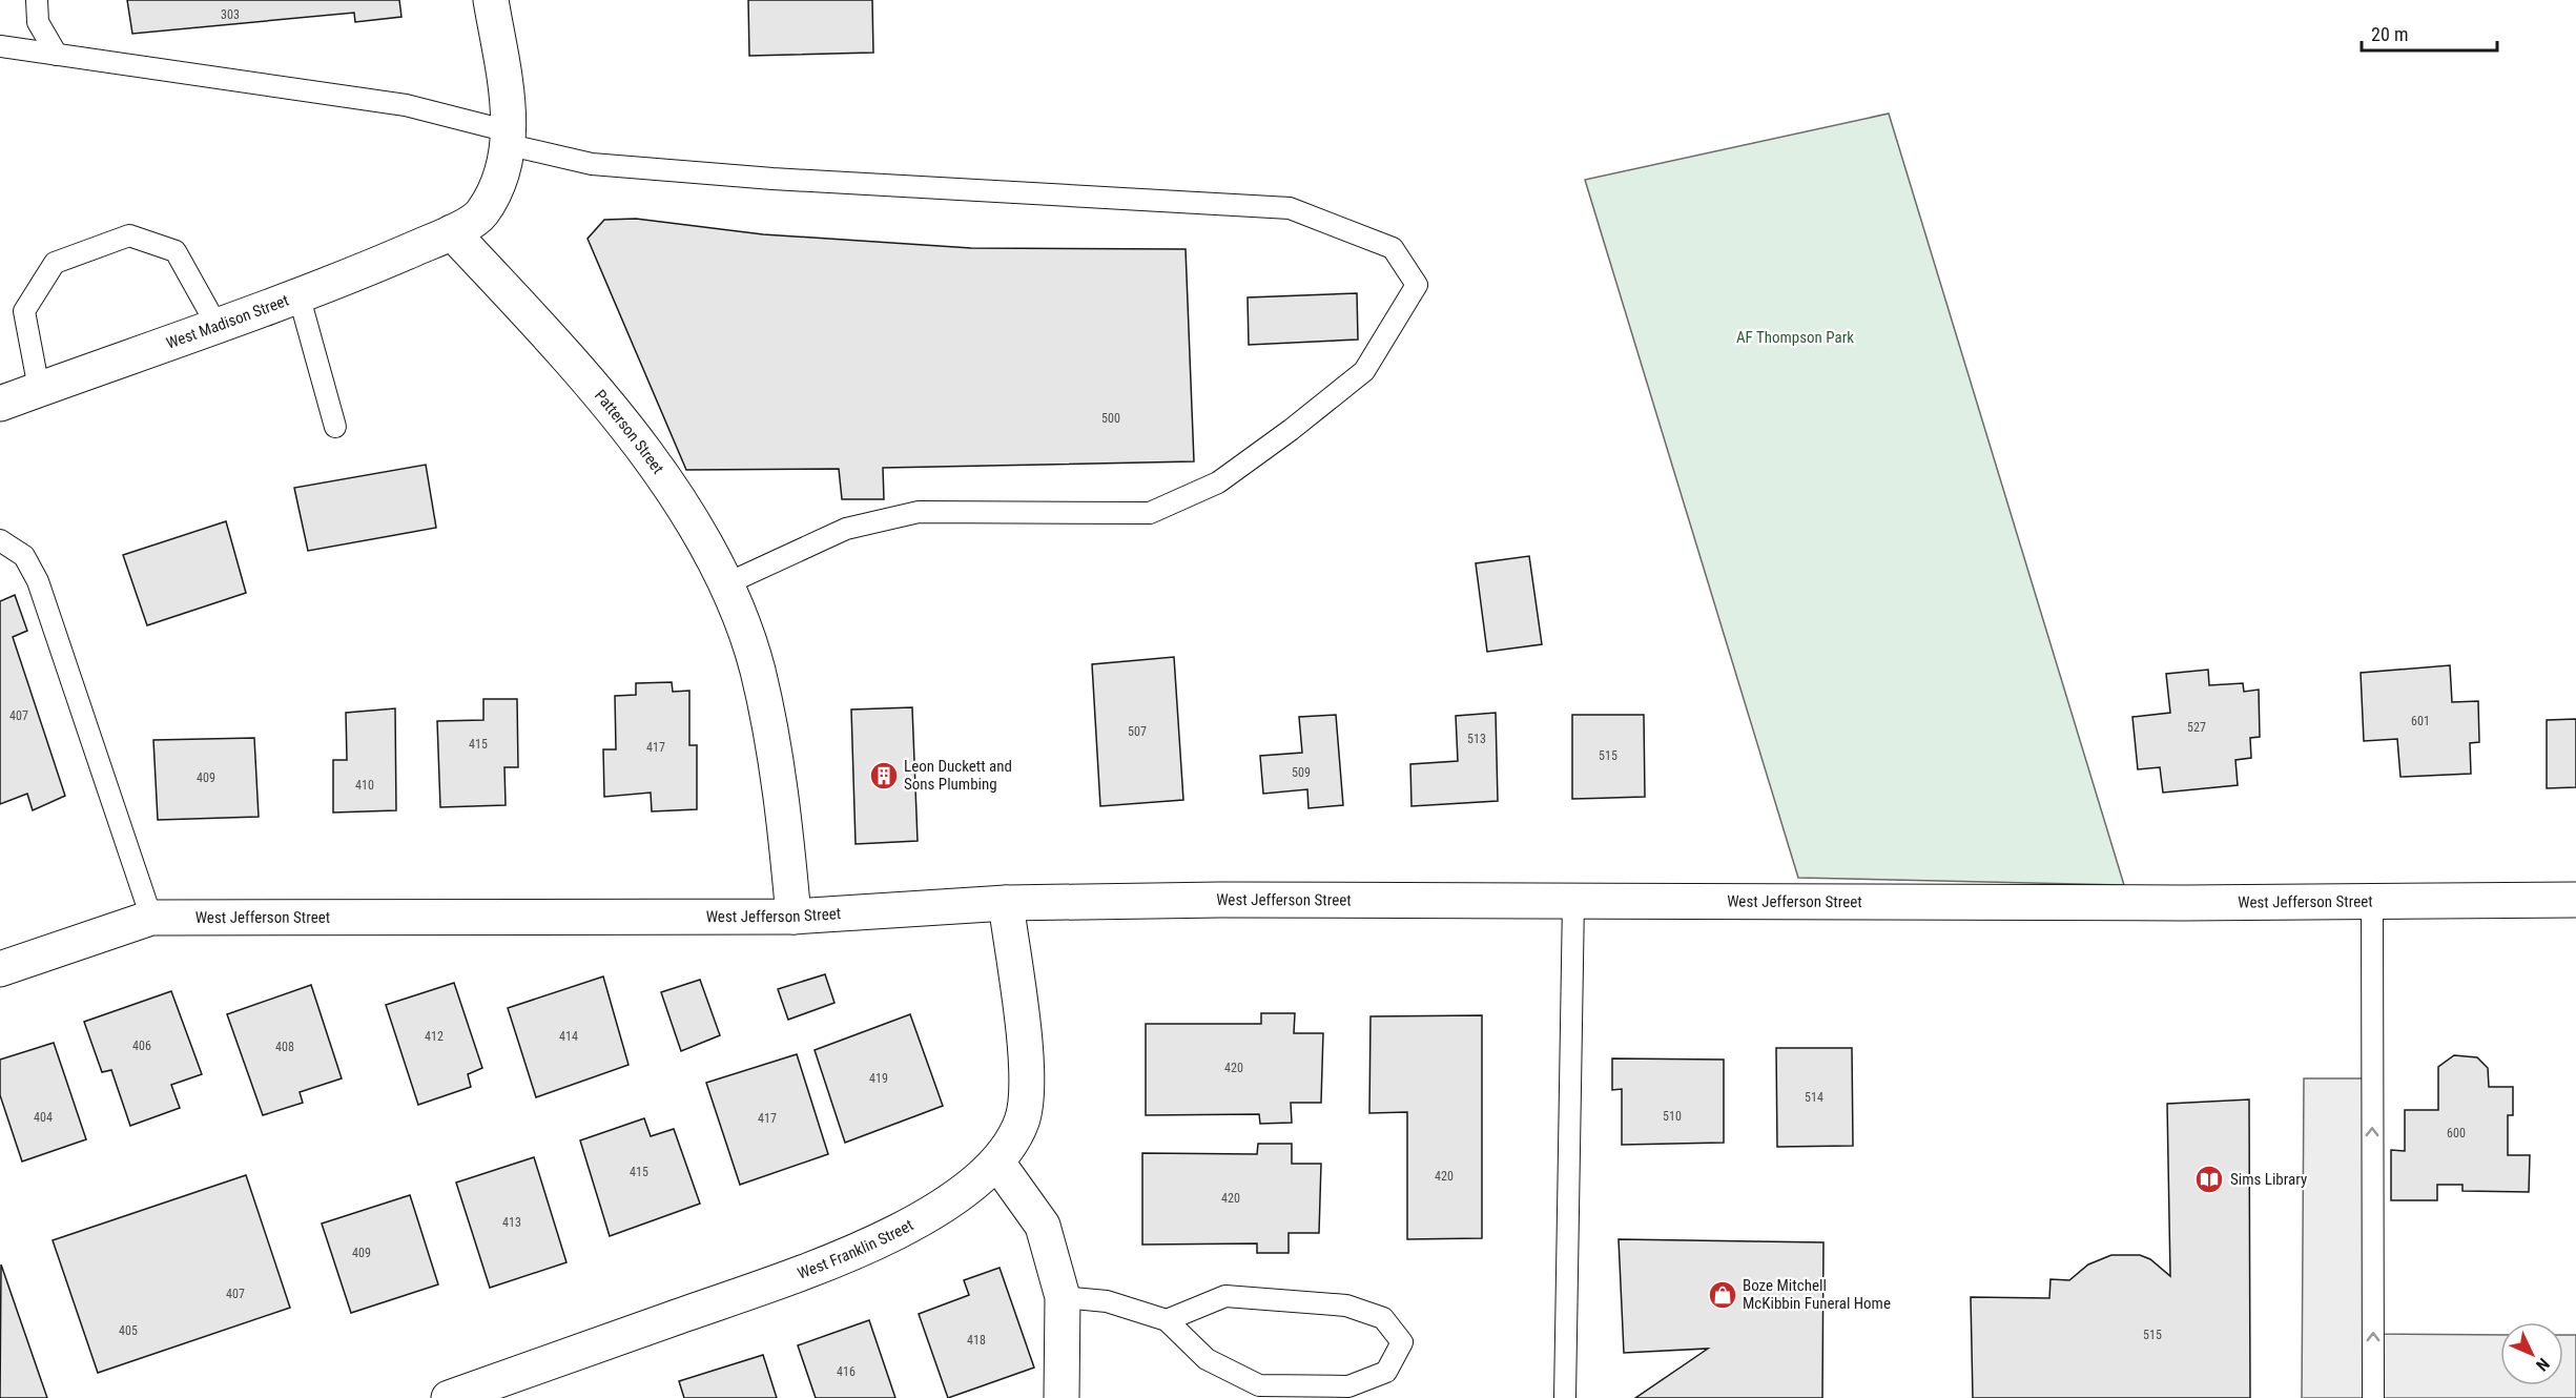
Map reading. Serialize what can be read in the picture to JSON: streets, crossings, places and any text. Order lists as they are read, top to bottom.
{
  "streets": {
    "street": [
      "West Madison Street",
      "Patterson Street",
      "West Jefferson Street",
      "West Franklin Street"
    ]
  },
  "crossings": [
    ["West Madison Street", "Patterson Street"],
    ["Patterson Street", "West Jefferson Street"],
    ["West Jefferson Street", "West Franklin Street"]
  ],
  "parks": ["AF Thompson Park"],
  "places": {
    "building": ["Leon Duckett and Sons Plumbing"],
    "library": ["Sims Library"],
    "shop": ["Boze Mitchell McKibbin Funeral Home"]
  },
  "house_numbers": [
    "303",
    "500",
    "407",
    "601",
    "527",
    "507",
    "513",
    "415",
    "417",
    "515",
    "509",
    "409",
    "410",
    "412",
    "414",
    "406",
    "408",
    "420",
    "419",
    "514",
    "510",
    "404",
    "417",
    "600",
    "415",
    "420",
    "420",
    "413",
    "409",
    "407",
    "405",
    "515",
    "418",
    "416"
  ],
  "scale_bar": "20 m",
  "north": "bottom right"
}
